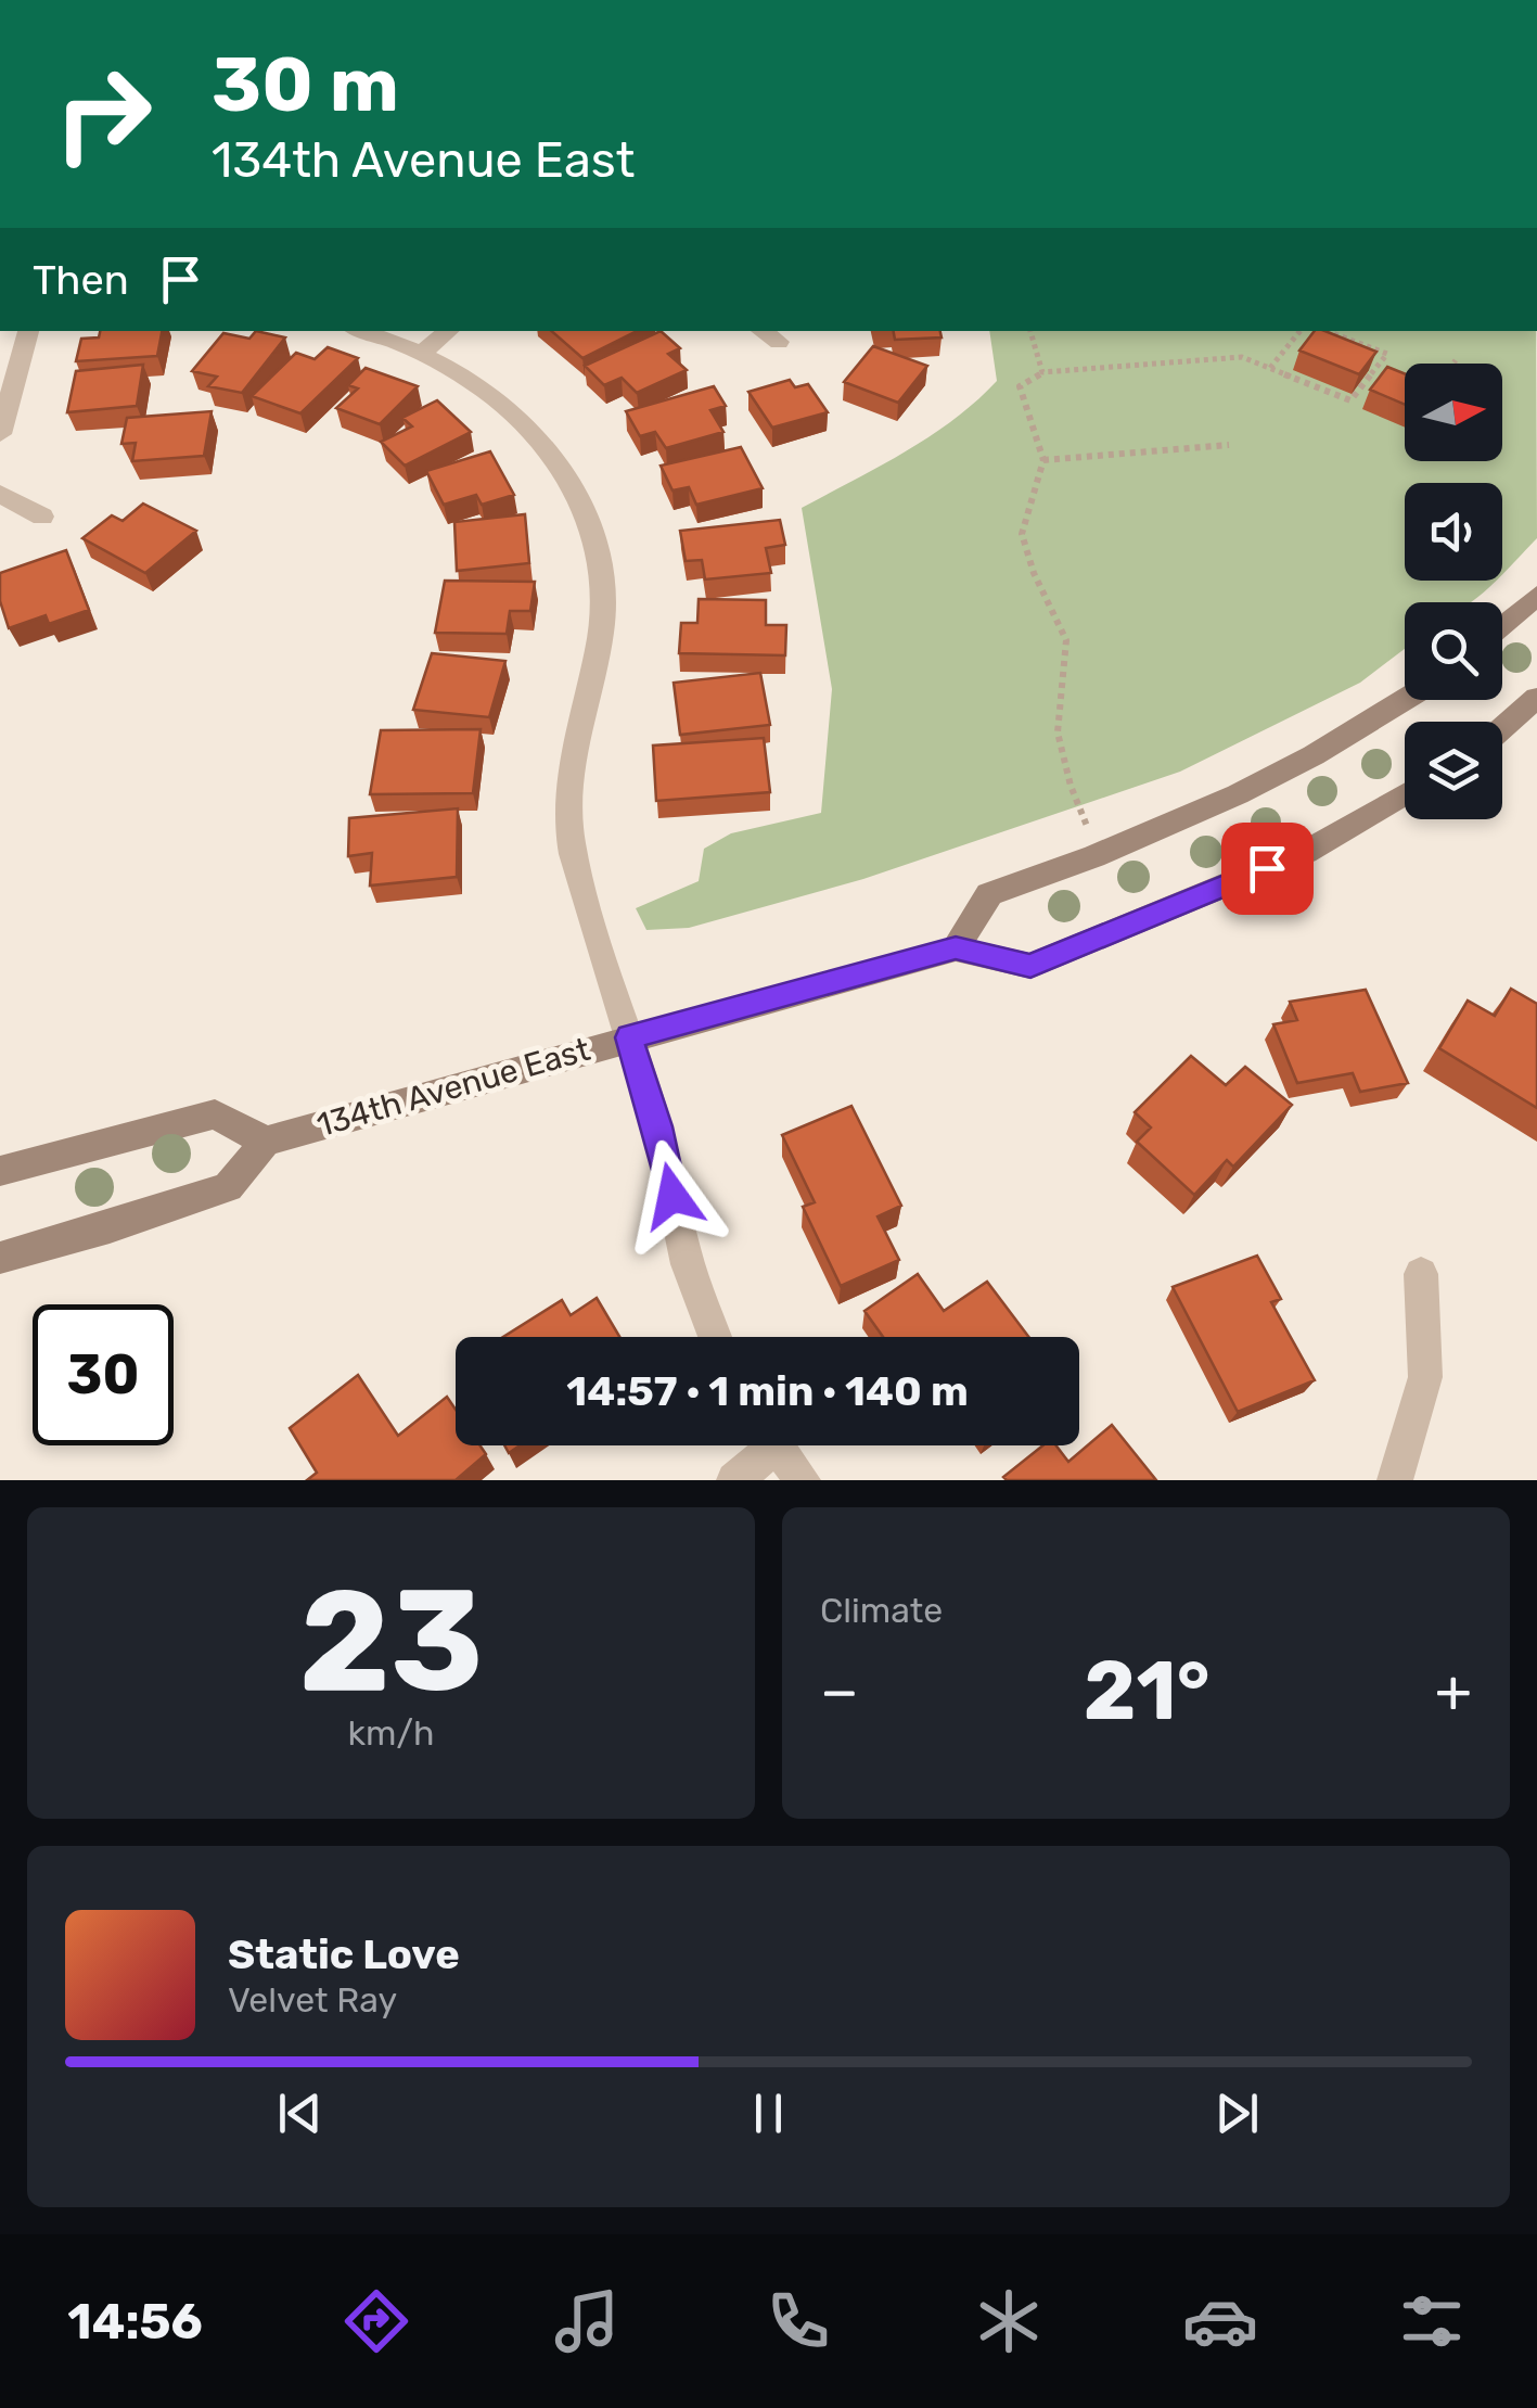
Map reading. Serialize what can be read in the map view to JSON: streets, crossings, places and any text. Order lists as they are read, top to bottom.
{
  "streets": {
    "street": ["134th Avenue East"]
  },
  "north": "right",
  "page": {
    "turn": ["30 m", "134th Avenue East"],
    "then": "Then",
    "limit": "30",
    "trip": "14:57 · 1 min · 140 m",
    "tile": [
      ["23", "km/h"],
      "Climate"
    ],
    "heat": ["−", "21°", "+"],
    "song": ["Static Love", "Velvet Ray"],
    "tabs": "14:56"
  }
}
